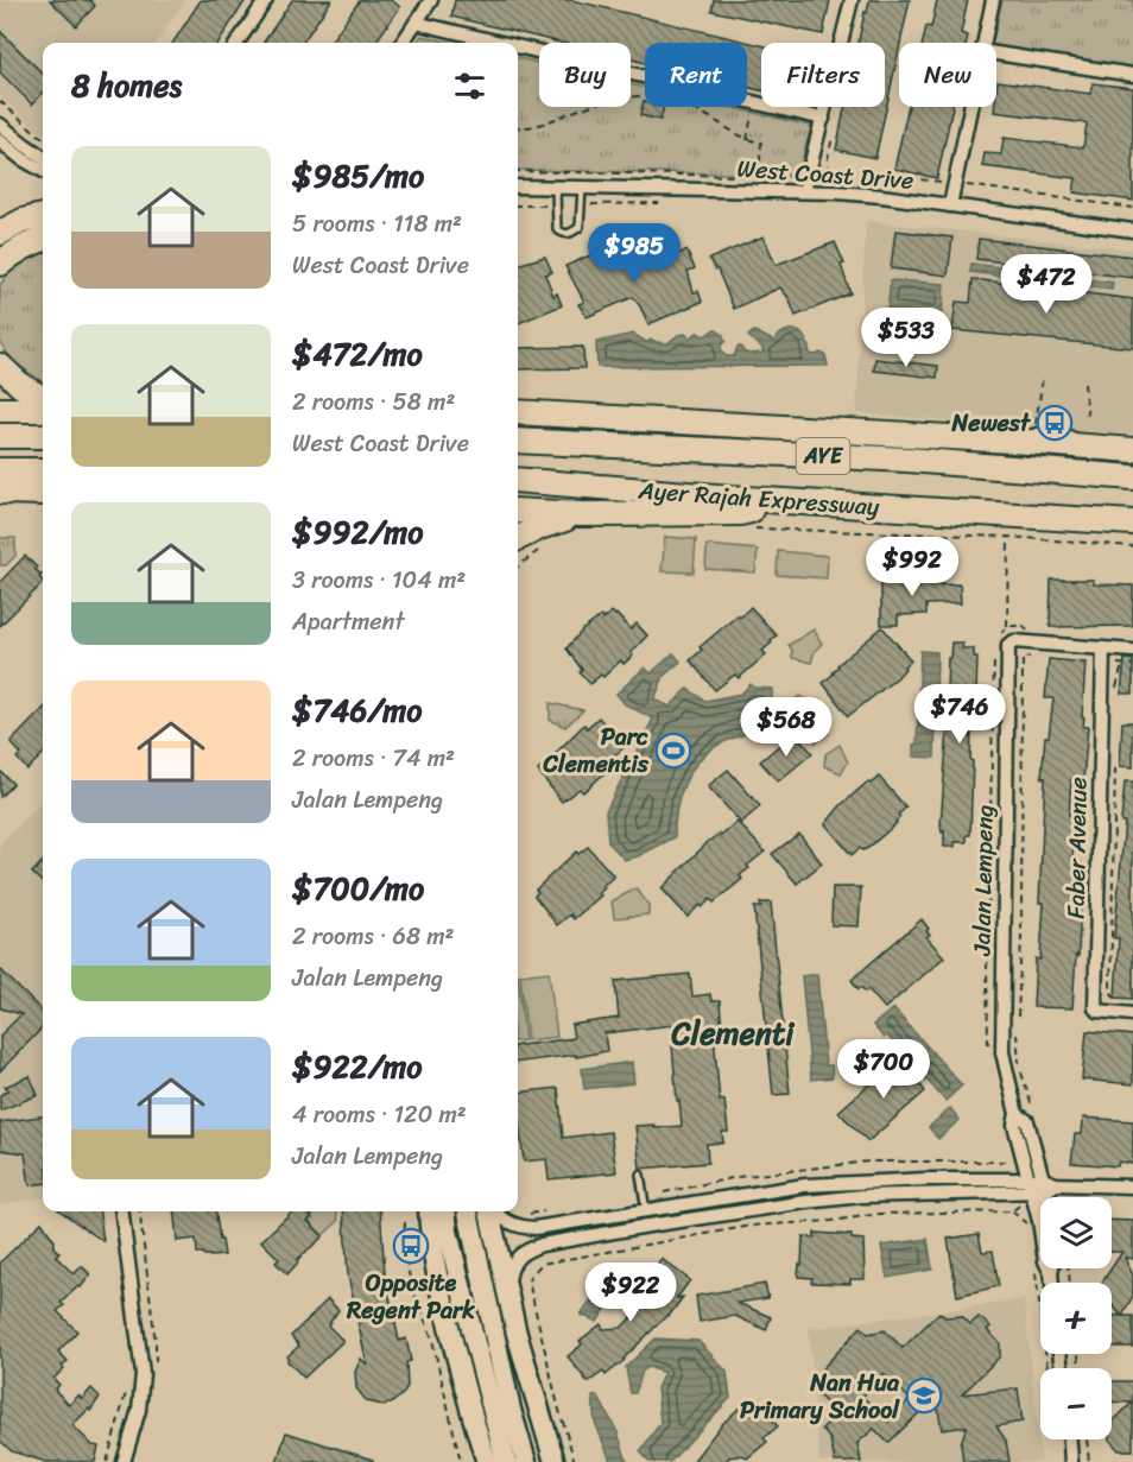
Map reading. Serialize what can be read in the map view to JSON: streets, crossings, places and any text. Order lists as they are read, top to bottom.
{
  "streets": {
    "highway": ["AYE", "Ayer Rajah Expressway"],
    "street": ["West Coast Drive", "Faber Avenue", "Jalan Lempeng"]
  },
  "crossings": [
    ["Faber Avenue", "Jalan Lempeng"]
  ],
  "districts": ["Clementi"],
  "places": {
    "bus stop": ["Newest", "Opposite Regent Park"],
    "sports": ["Parc Clementis"],
    "school or university": ["Nan Hua Primary School"]
  },
  "page": {
    "chip": [
      "Buy",
      "Rent",
      "Filters",
      "New"
    ],
    "heading": "8 homes",
    "list": [
      {
        "name": "$985/mo",
        "note": "5 rooms · 118 m² · West Coast Drive"
      },
      {
        "name": "$472/mo",
        "note": "2 rooms · 58 m² · West Coast Drive"
      },
      {
        "name": "$992/mo",
        "note": "3 rooms · 104 m² · Apartment"
      },
      {
        "name": "$746/mo",
        "note": "2 rooms · 74 m² · Jalan Lempeng"
      },
      {
        "name": "$700/mo",
        "note": "2 rooms · 68 m² · Jalan Lempeng"
      },
      {
        "name": "$922/mo",
        "note": "4 rooms · 120 m² · Jalan Lempeng"
      }
    ],
    "price": [
      "$985",
      "$472",
      "$533",
      "$992",
      "$746",
      "$568",
      "$700",
      "$922"
    ],
    "map_buttons": ["+", "−"]
  }
}
